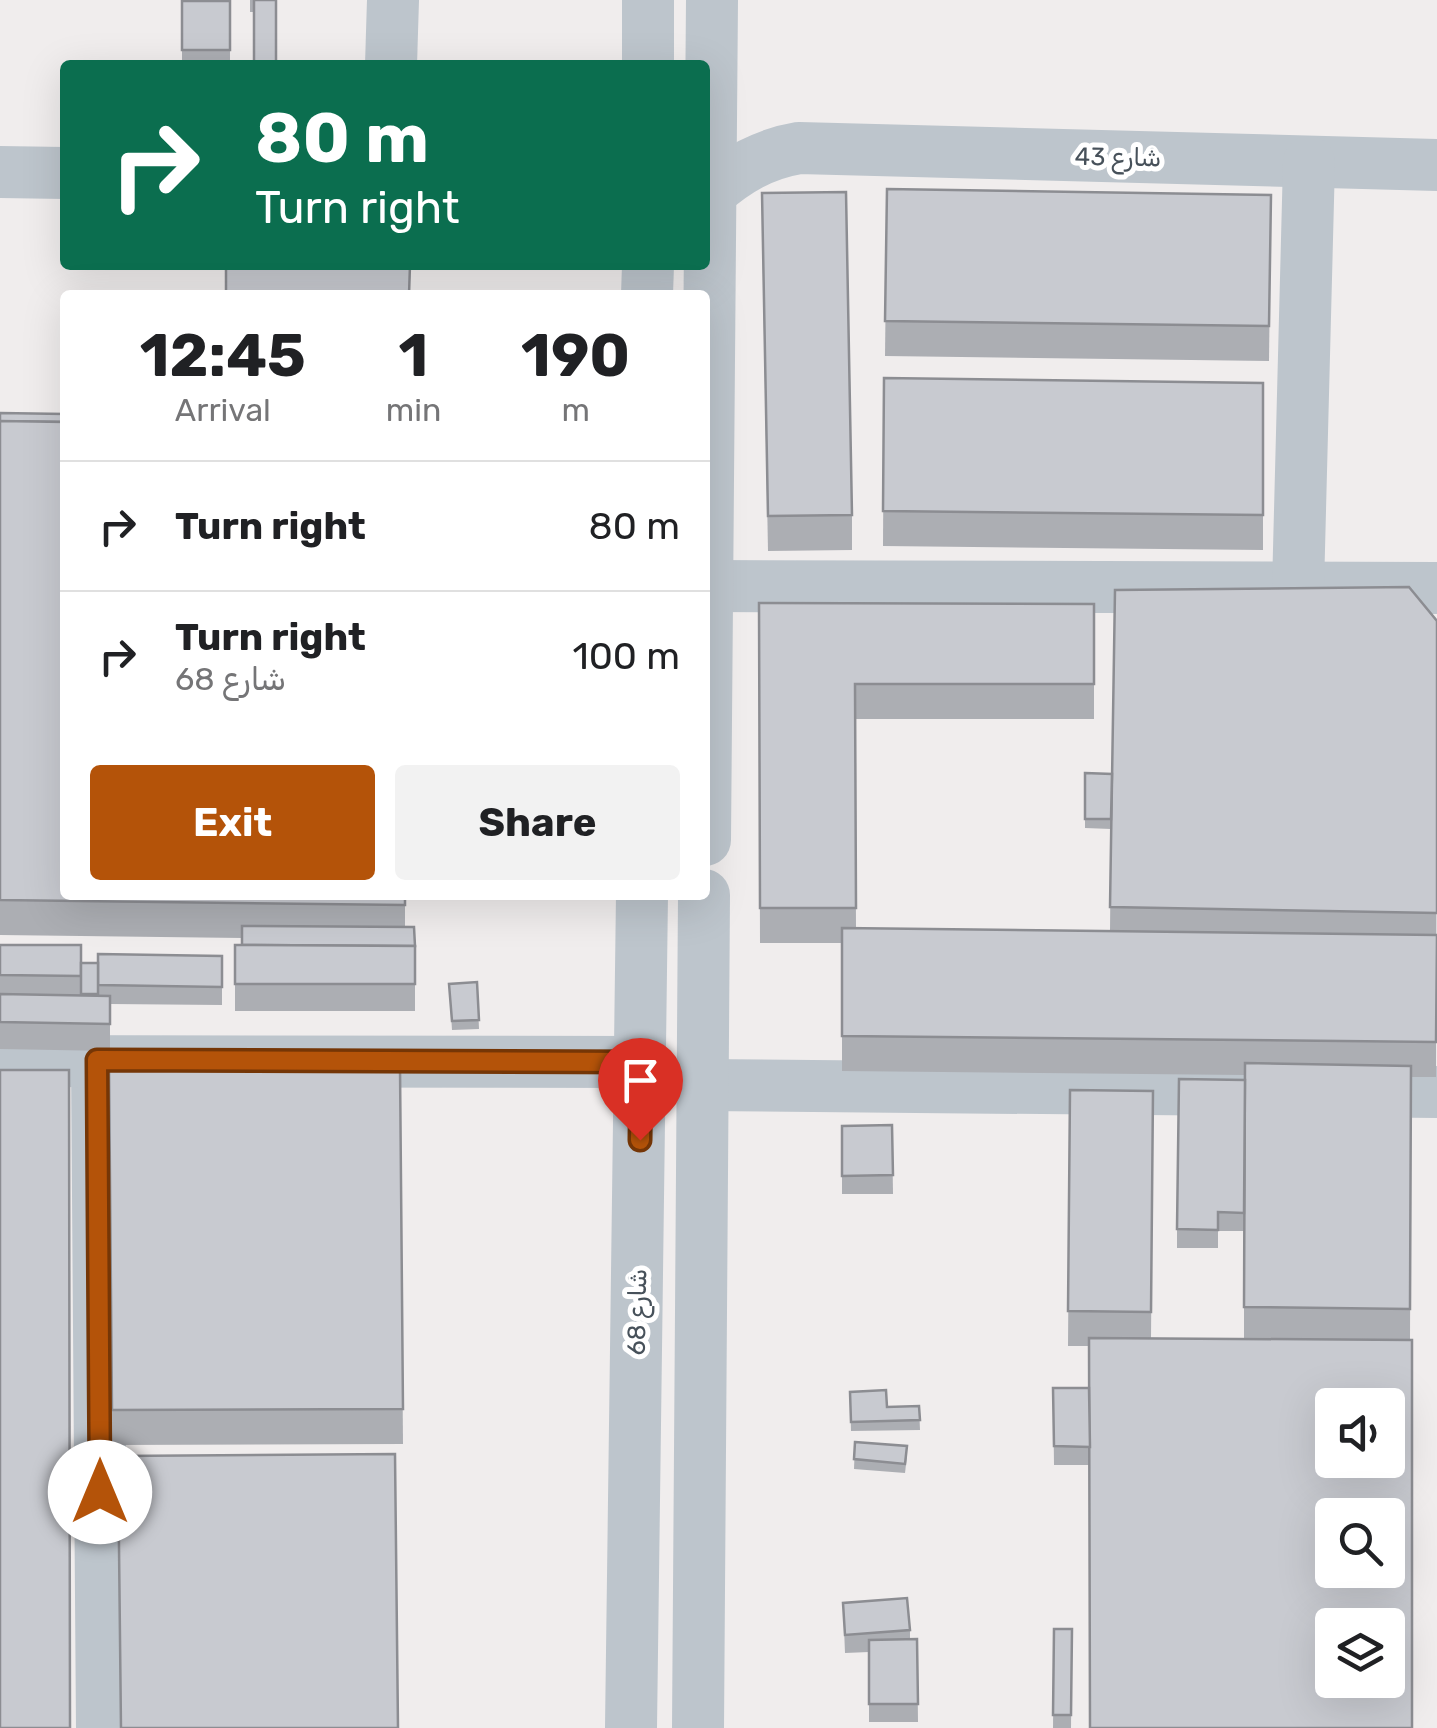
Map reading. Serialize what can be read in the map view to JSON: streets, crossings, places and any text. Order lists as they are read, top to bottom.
{
  "streets": {
    "street": ["شارع 43", "شارع 68"]
  },
  "page": {
    "turn": ["80 m", "Turn right"],
    "eta": [
      "12:45",
      "Arrival",
      "1",
      "min",
      "190",
      "m"
    ],
    "list": [
      {
        "name": "Turn right",
        "value": "80 m"
      },
      {
        "name": "Turn right",
        "note": "شارع 68",
        "value": "100 m"
      }
    ],
    "buttons": ["Exit", "Share"]
  }
}
